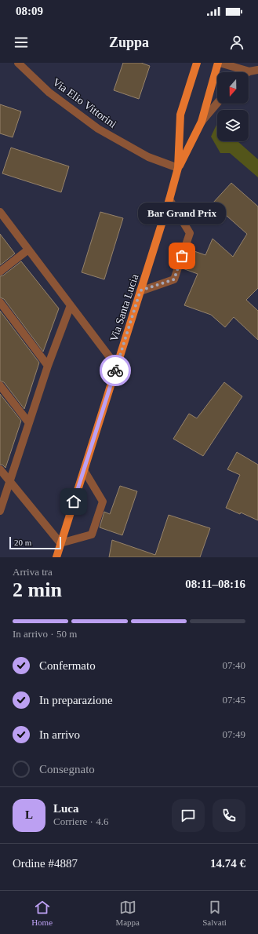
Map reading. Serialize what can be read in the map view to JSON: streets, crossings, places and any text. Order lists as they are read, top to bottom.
{
  "streets": {
    "main road": ["Via Santa Lucia"],
    "street": ["Via Elio Vittorini"]
  },
  "crossings": [
    ["Via Elio Vittorini", "Via Santa Lucia"]
  ],
  "places": ["Bar Grand Prix"],
  "scale_bar": "20 m",
  "north": "bottom",
  "page": {
    "status": "08:09",
    "header": "Zuppa",
    "bubble": "Bar Grand Prix",
    "scale": "20 m",
    "heading": ["2 min", "Arriva tra", "08:11–08:16"],
    "panel": [
      "Luca",
      "Corriere · 4.6",
      "Ordine #4887",
      "14.74 €"
    ],
    "bar": "In arrivo · 50 m",
    "list": [
      ["Confermato", "07:40"],
      ["In preparazione", "07:45"],
      ["In arrivo", "07:49"],
      "Consegnato"
    ],
    "round": "L",
    "tabs": ["Home", "Mappa", "Salvati"]
  }
}
